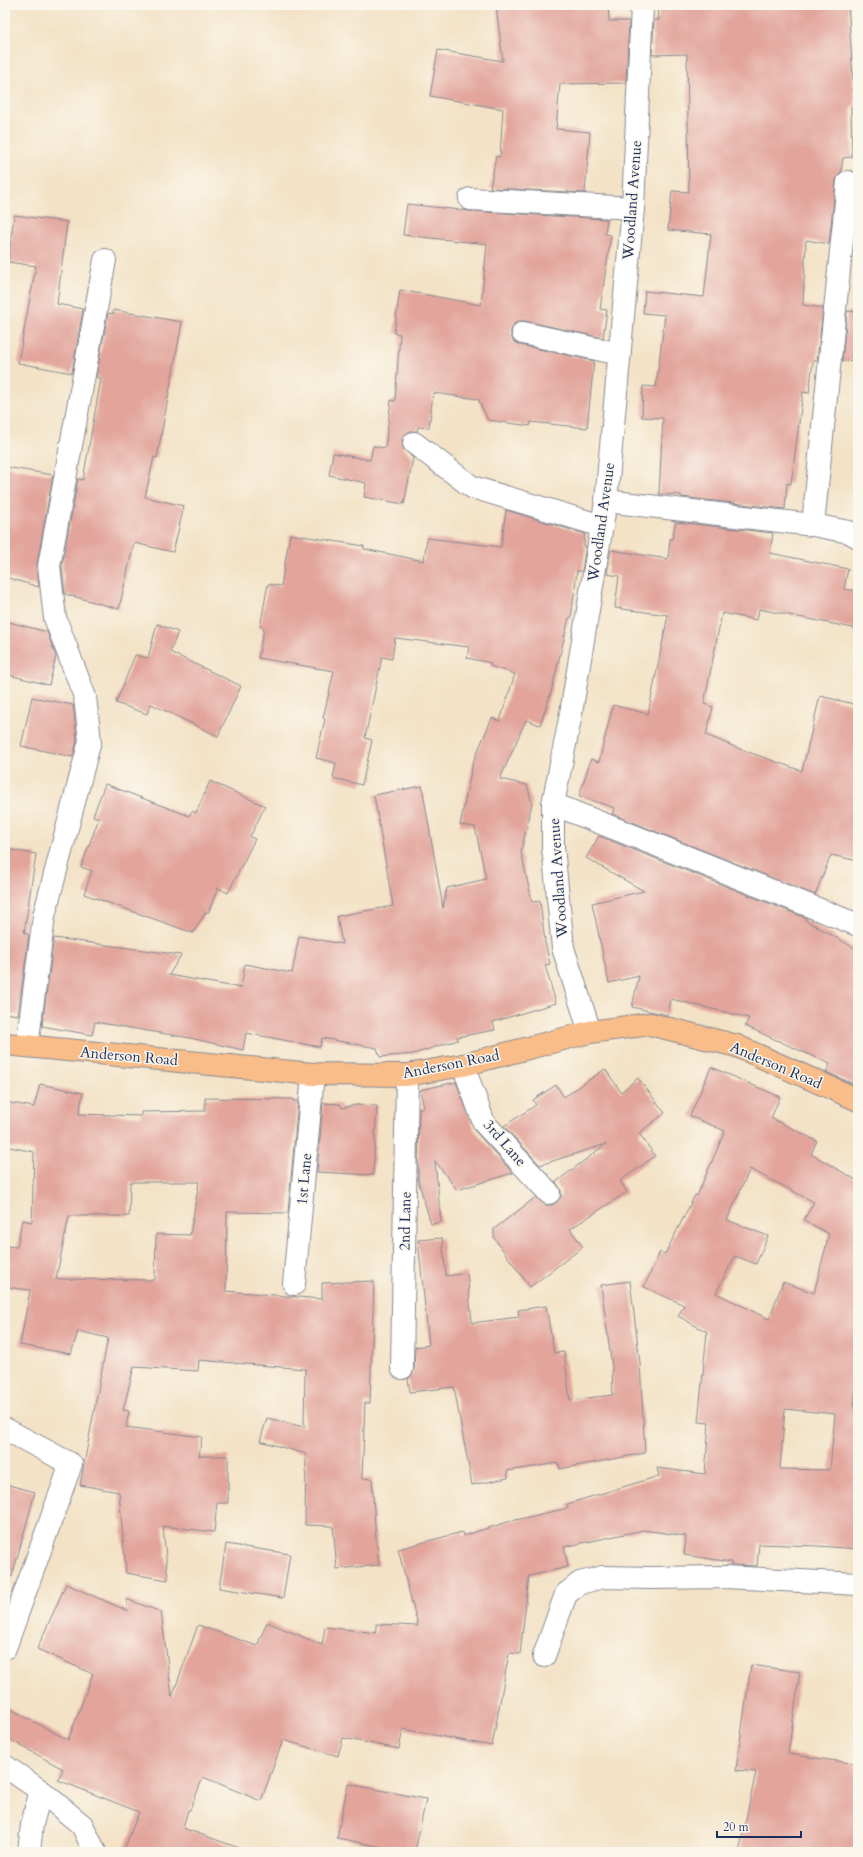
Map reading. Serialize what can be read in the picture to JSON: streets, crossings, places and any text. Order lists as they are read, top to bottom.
{
  "streets": {
    "main road": ["Anderson Road"],
    "street": [
      "Woodland Avenue",
      "3rd Lane",
      "1st Lane",
      "2nd Lane"
    ]
  },
  "crossings": [
    ["Woodland Avenue", "Anderson Road"],
    ["Anderson Road", "3rd Lane"],
    ["Anderson Road", "1st Lane"],
    ["Anderson Road", "2nd Lane"]
  ],
  "scale_bar": "20 m"
}
